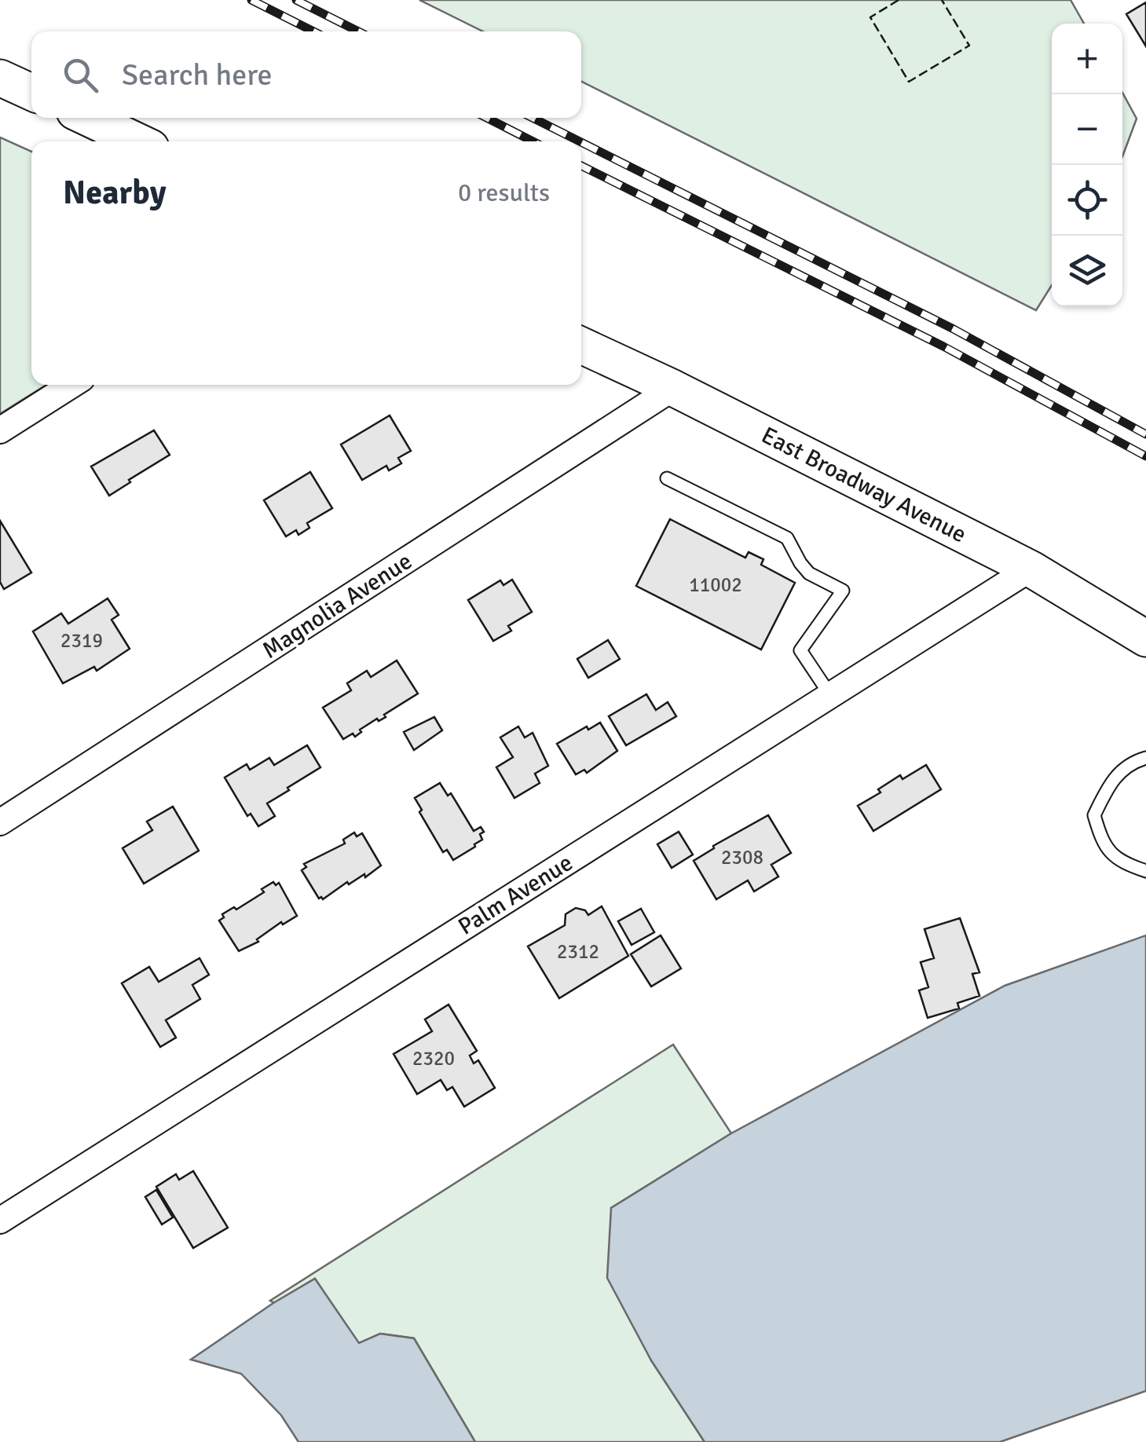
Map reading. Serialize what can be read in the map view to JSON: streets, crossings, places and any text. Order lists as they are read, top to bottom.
{
  "streets": {
    "main road": ["East Broadway Avenue"],
    "street": ["Magnolia Avenue", "Palm Avenue"]
  },
  "crossings": [
    ["East Broadway Avenue", "Magnolia Avenue"],
    ["East Broadway Avenue", "Palm Avenue"]
  ],
  "house_numbers": [
    "11002",
    "2319",
    "2308",
    "2312",
    "2320"
  ],
  "page": {
    "map_buttons": ["+", "−"],
    "search": "Search here",
    "heading": ["Nearby", "0 results"]
  }
}
